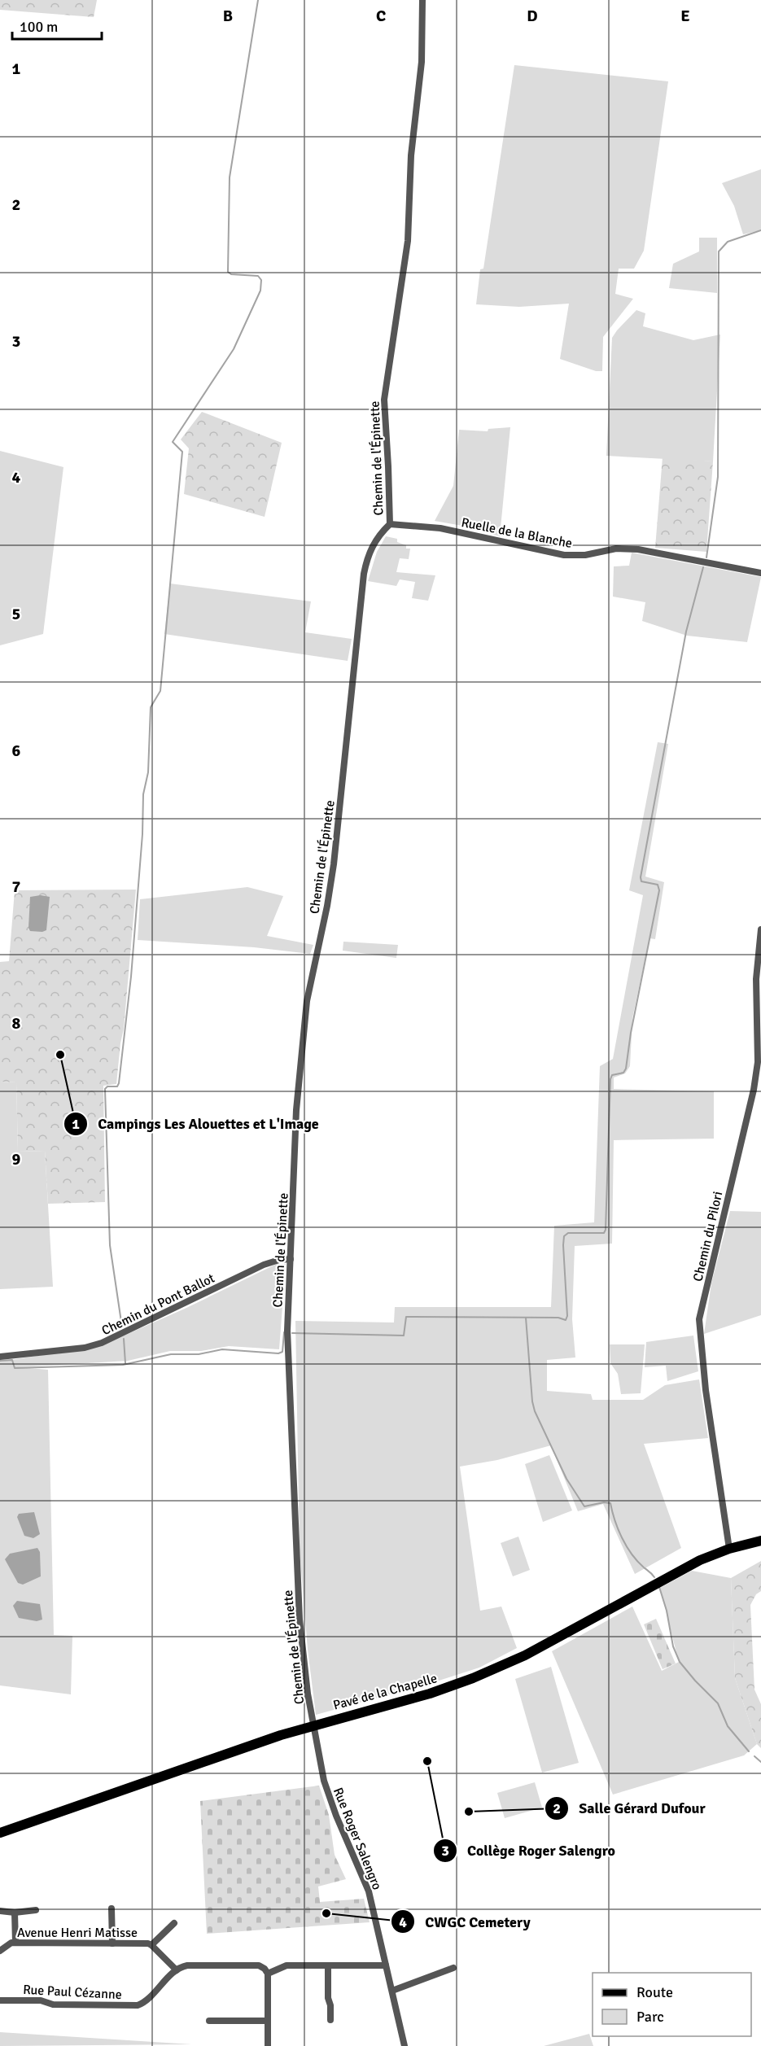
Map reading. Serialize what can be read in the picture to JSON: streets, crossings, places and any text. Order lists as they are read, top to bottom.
{
  "streets": {
    "main road": ["Pavé de la Chapelle"],
    "street": [
      "Chemin de l'Épinette",
      "Ruelle de la Blanche",
      "Chemin du Pilori",
      "Chemin du Pont Ballot",
      "Rue Roger Salengro",
      "Avenue Henri Matisse",
      "Rue Paul Cézanne"
    ]
  },
  "crossings": [
    ["Chemin de l'Épinette", "Ruelle de la Blanche"],
    ["Chemin de l'Épinette", "Chemin du Pont Ballot"],
    ["Chemin de l'Épinette", "Pavé de la Chapelle"],
    ["Chemin de l'Épinette", "Rue Roger Salengro"],
    ["Chemin du Pilori", "Pavé de la Chapelle"],
    ["Pavé de la Chapelle", "Rue Roger Salengro"],
    ["Avenue Henri Matisse", "Rue Paul Cézanne"]
  ],
  "places": [
    "Campings Les Alouettes et L'Image",
    "Collège Roger Salengro",
    "Salle Gérard Dufour",
    "CWGC Cemetery"
  ],
  "legend": ["Route", "Parc"],
  "scale_bar": "100 m",
  "grid": {
    "columns": [
      "B",
      "C",
      "D",
      "E"
    ],
    "rows": [
      "1",
      "2",
      "3",
      "4",
      "5",
      "6",
      "7",
      "8",
      "9"
    ]
  }
}
